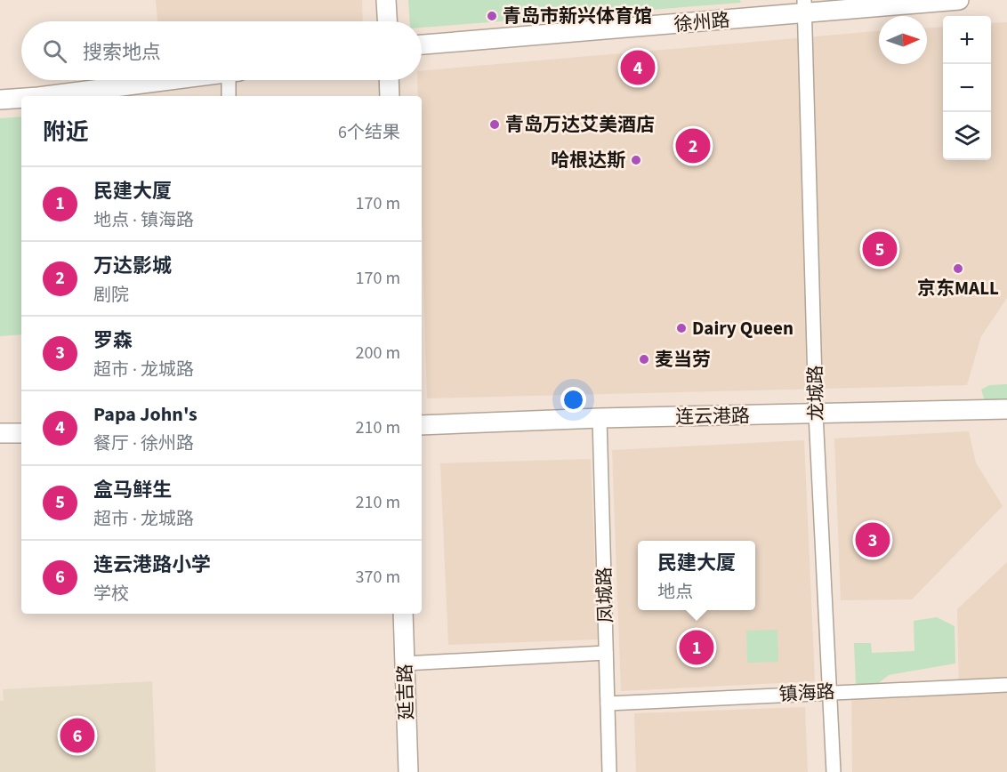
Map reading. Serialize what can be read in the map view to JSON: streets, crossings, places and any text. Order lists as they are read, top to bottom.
{
  "streets": {
    "main road": ["徐州路", "连云港路", "延吉路"],
    "street": ["龙城路", "凤城路", "镇海路"]
  },
  "crossings": [
    ["徐州路", "龙城路"],
    ["龙城路", "连云港路"],
    ["龙城路", "镇海路"],
    ["连云港路", "凤城路"],
    ["凤城路", "镇海路"]
  ],
  "places": [
    "青岛市新兴体育馆",
    "青岛万达艾美酒店",
    "哈根达斯",
    "京东MALL",
    "Dairy Queen",
    "麦当劳"
  ],
  "north": "right",
  "page": {
    "map_buttons": ["+", "−"],
    "search": "搜索地点",
    "pins": [
      "4",
      "2",
      "5",
      "3",
      "1",
      "6"
    ],
    "heading": ["附近", "6个结果"],
    "list": [
      {
        "mark": "1",
        "name": "民建大厦",
        "note": "地点 · 镇海路",
        "value": "170 m"
      },
      {
        "mark": "2",
        "name": "万达影城",
        "note": "剧院",
        "value": "170 m"
      },
      {
        "mark": "3",
        "name": "罗森",
        "note": "超市 · 龙城路",
        "value": "200 m"
      },
      {
        "mark": "4",
        "name": "Papa John's",
        "note": "餐厅 · 徐州路",
        "value": "210 m"
      },
      {
        "mark": "5",
        "name": "盒马鲜生",
        "note": "超市 · 龙城路",
        "value": "210 m"
      },
      {
        "mark": "6",
        "name": "连云港路小学",
        "note": "学校",
        "value": "370 m"
      }
    ],
    "popup": ["民建大厦", "地点"]
  }
}
